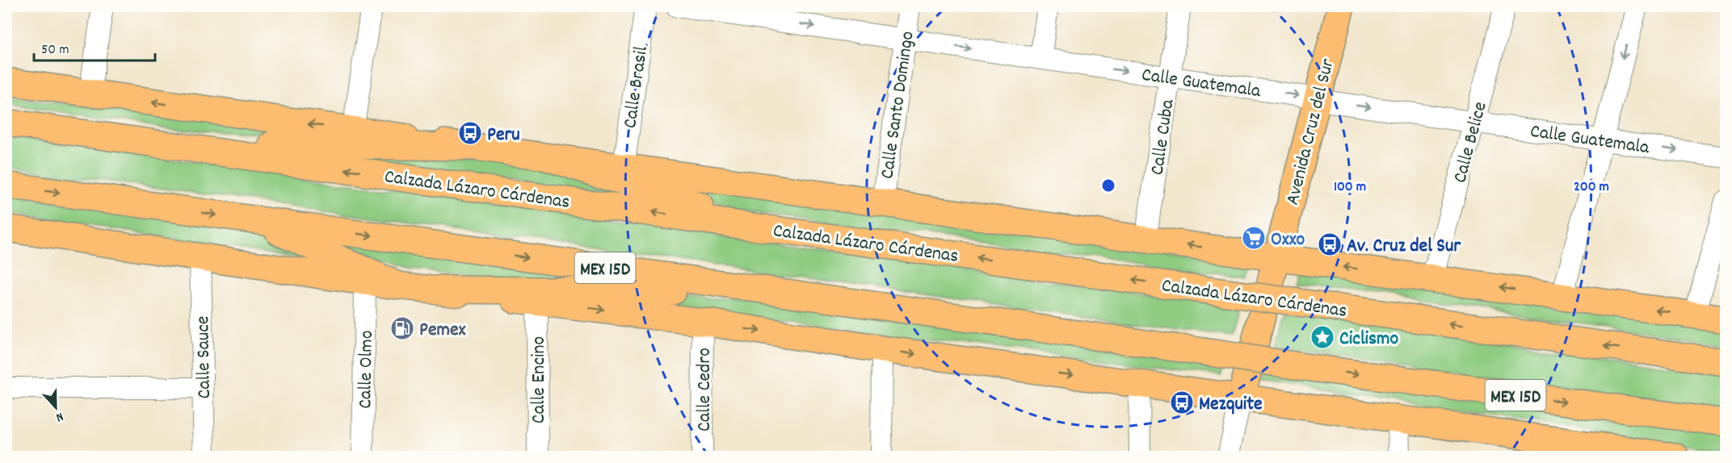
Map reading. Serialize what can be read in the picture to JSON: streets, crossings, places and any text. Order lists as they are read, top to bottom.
{
  "streets": {
    "main road": ["Avenida Cruz del Sur", "Calzada Lázaro Cárdenas", "MEX 15D"],
    "street": [
      "Calle Guatemala",
      "Calle Brasil",
      "Calle Santo Domingo",
      "Calle Cuba",
      "Calle Belice",
      "Calle Sauce",
      "Calle Olmo",
      "Calle Encino",
      "Calle Cedro"
    ]
  },
  "crossings": [
    ["Calle Guatemala", "Calle Santo Domingo"],
    ["Calle Guatemala", "Avenida Cruz del Sur"],
    ["Calle Guatemala", "Calle Cuba"],
    ["Calle Guatemala", "Calle Belice"],
    ["Calle Brasil", "Calzada Lázaro Cárdenas"],
    ["Calle Santo Domingo", "Calzada Lázaro Cárdenas"],
    ["Avenida Cruz del Sur", "Calzada Lázaro Cárdenas"],
    ["Calle Cuba", "Calzada Lázaro Cárdenas"],
    ["Calle Belice", "Calzada Lázaro Cárdenas"]
  ],
  "one_way": ["Calle Guatemala"],
  "places": {
    "bus stop": ["Peru", "Av. Cruz del Sur", "Mezquite"],
    "supermarket": ["Oxxo"],
    "fuel station": ["Pemex"],
    "place": ["Ciclismo"]
  },
  "scale_bar": "50 m",
  "north": "bottom",
  "rings": ["100 m", "200 m"]
}
